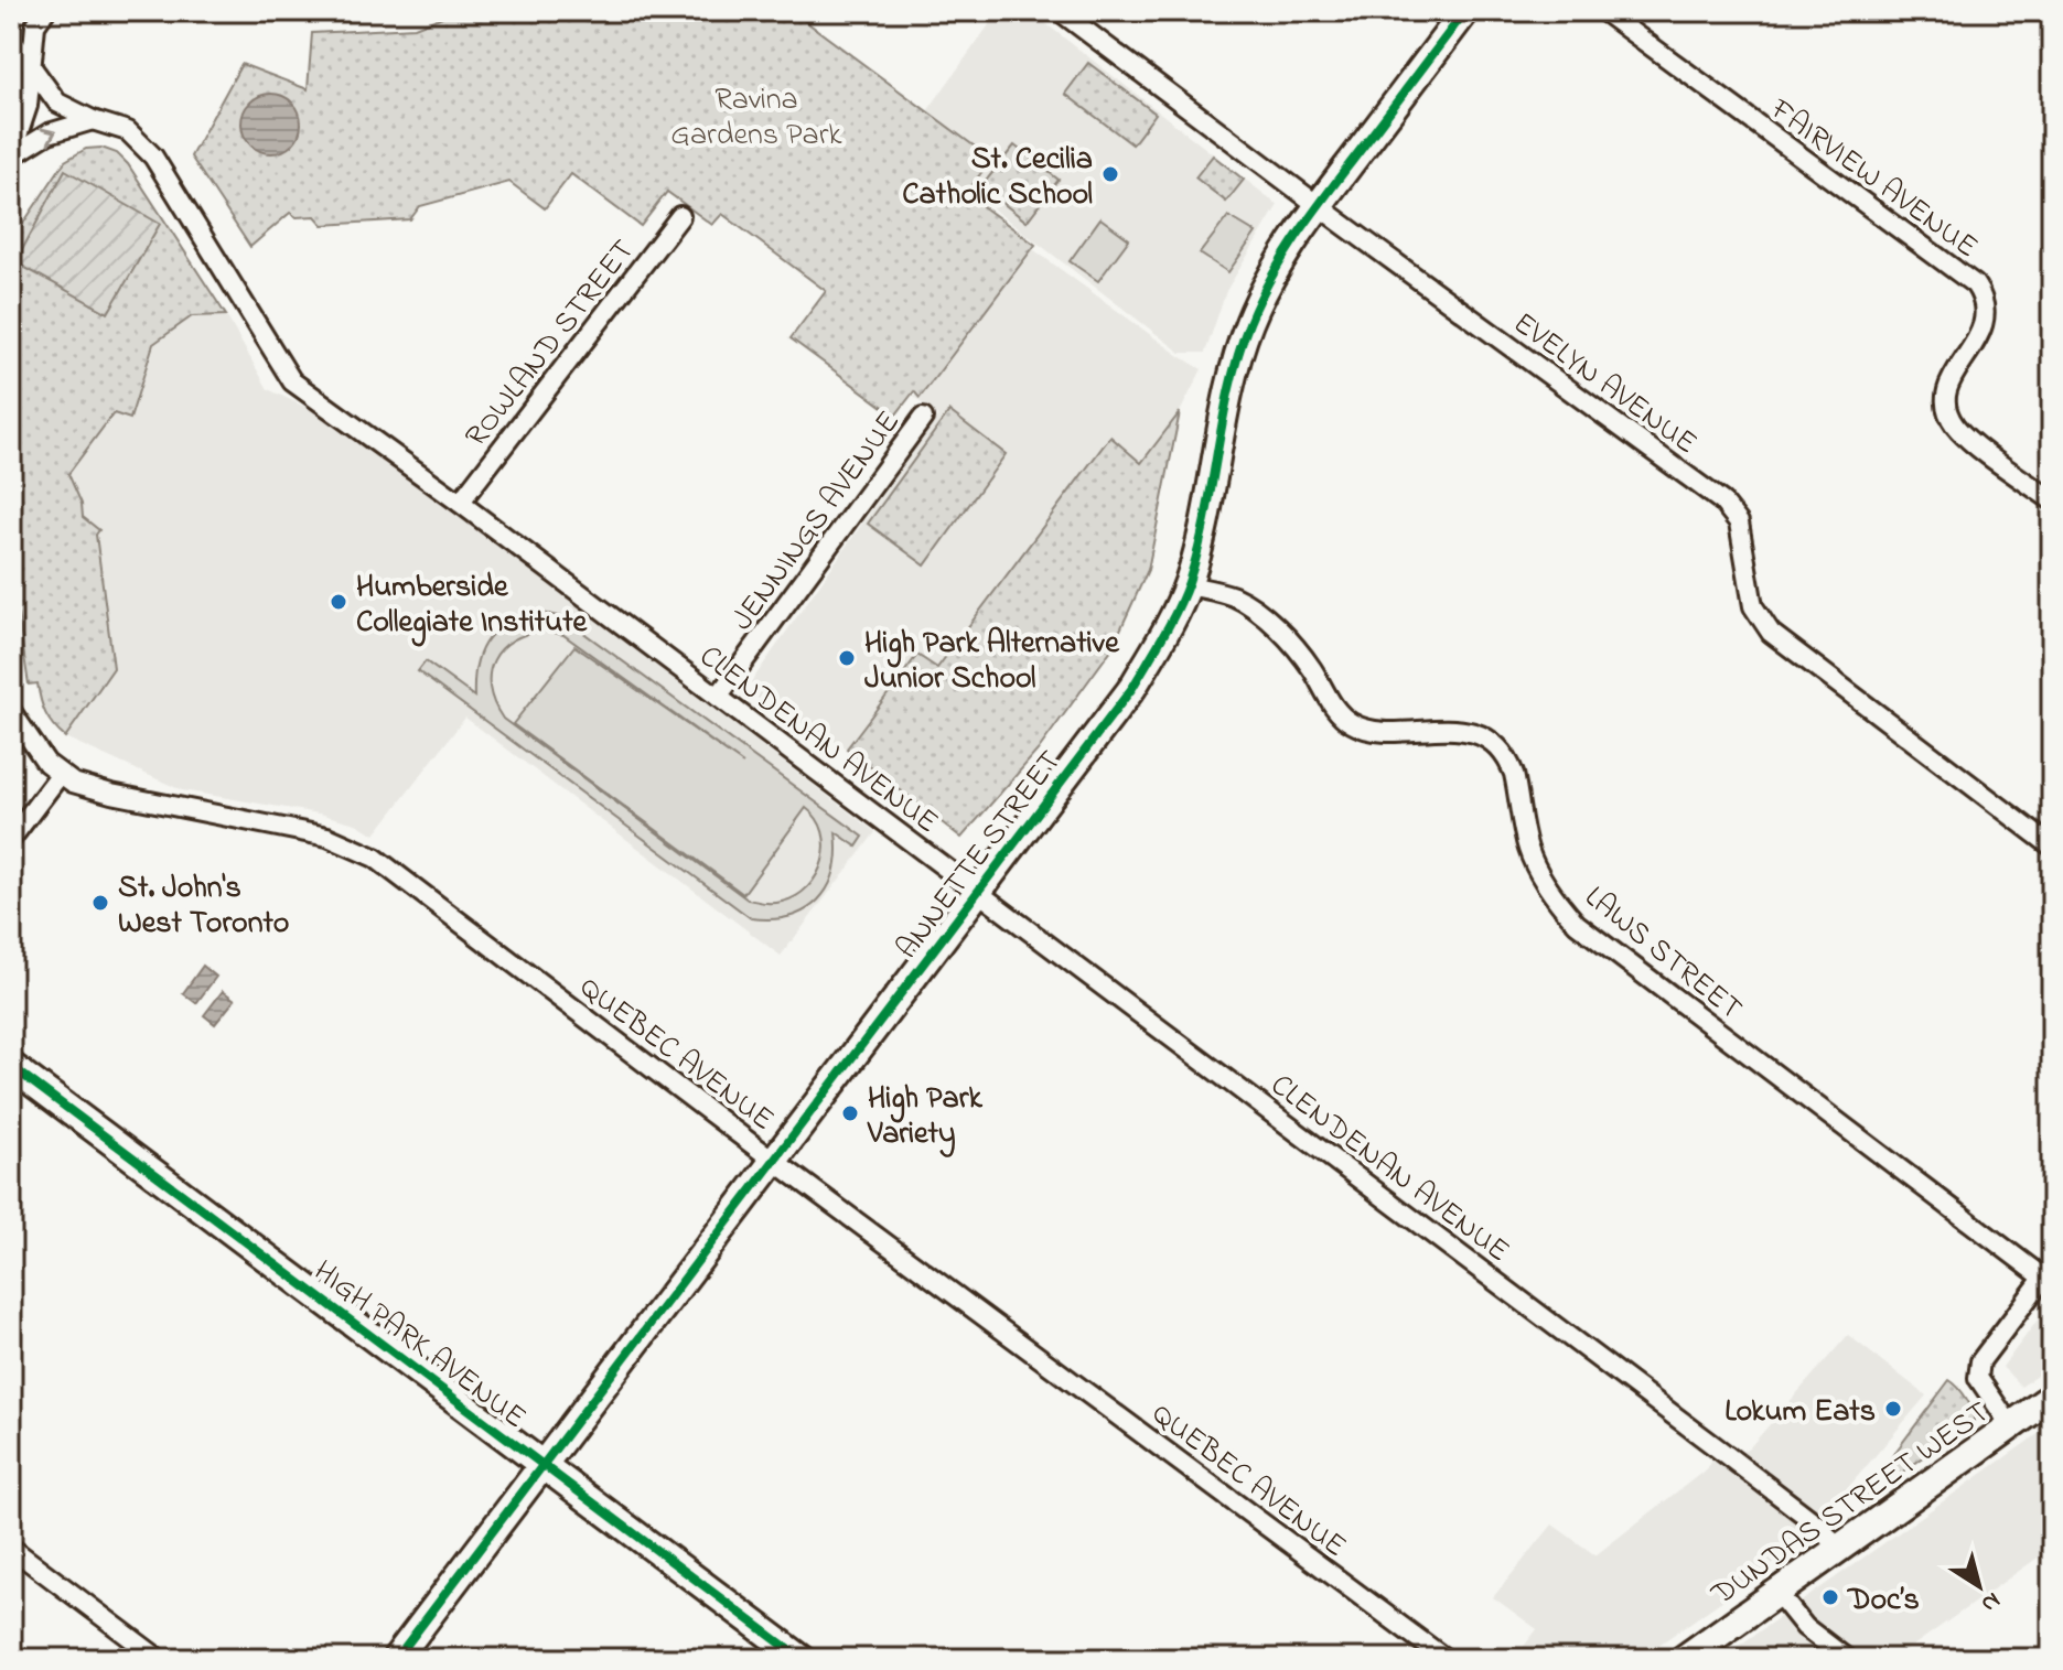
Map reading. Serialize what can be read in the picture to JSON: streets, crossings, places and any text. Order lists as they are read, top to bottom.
{
  "streets": {
    "street": [
      "FAIRVIEW AVENUE",
      "ROWLAND STREET",
      "EVELYN AVENUE",
      "JENNINGS AVENUE",
      "CLENDENAN AVENUE",
      "ANNETTE STREET",
      "LAWS STREET",
      "QUEBEC AVENUE",
      "HIGH PARK AVENUE",
      "DUNDAS STREET WEST"
    ]
  },
  "crossings": [
    ["ROWLAND STREET", "CLENDENAN AVENUE"],
    ["EVELYN AVENUE", "ANNETTE STREET"],
    ["JENNINGS AVENUE", "CLENDENAN AVENUE"],
    ["CLENDENAN AVENUE", "ANNETTE STREET"],
    ["CLENDENAN AVENUE", "DUNDAS STREET WEST"],
    ["ANNETTE STREET", "LAWS STREET"],
    ["ANNETTE STREET", "QUEBEC AVENUE"],
    ["ANNETTE STREET", "HIGH PARK AVENUE"]
  ],
  "parks": ["Ravina Gardens Park"],
  "places": [
    "St. Cecilia Catholic School",
    "Humberside Collegiate Institute",
    "High Park Alternative Junior School",
    "St. John's West Toronto",
    "High Park Variety",
    "Lokum Eats",
    "Doc’s"
  ],
  "north": "bottom right"
}
